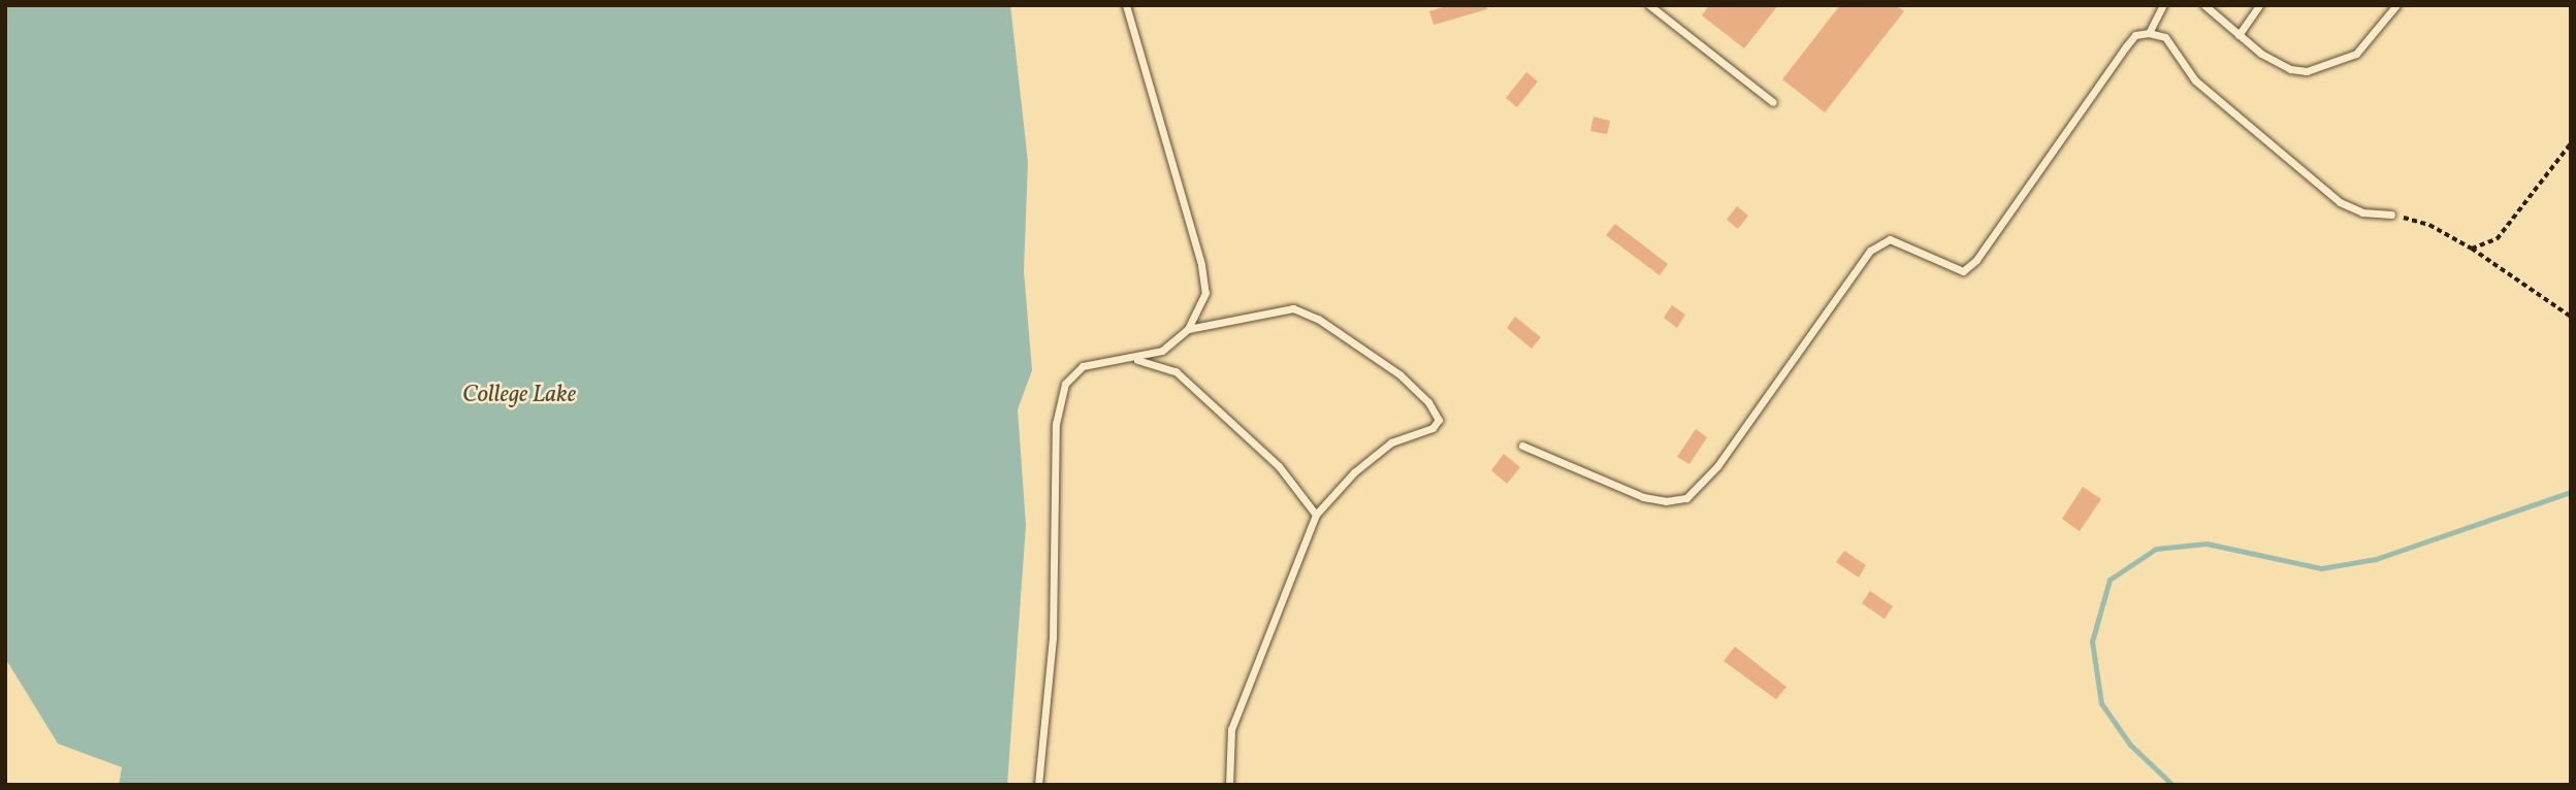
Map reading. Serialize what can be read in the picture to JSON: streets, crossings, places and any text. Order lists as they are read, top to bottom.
{
  "water": ["College Lake"]
}
